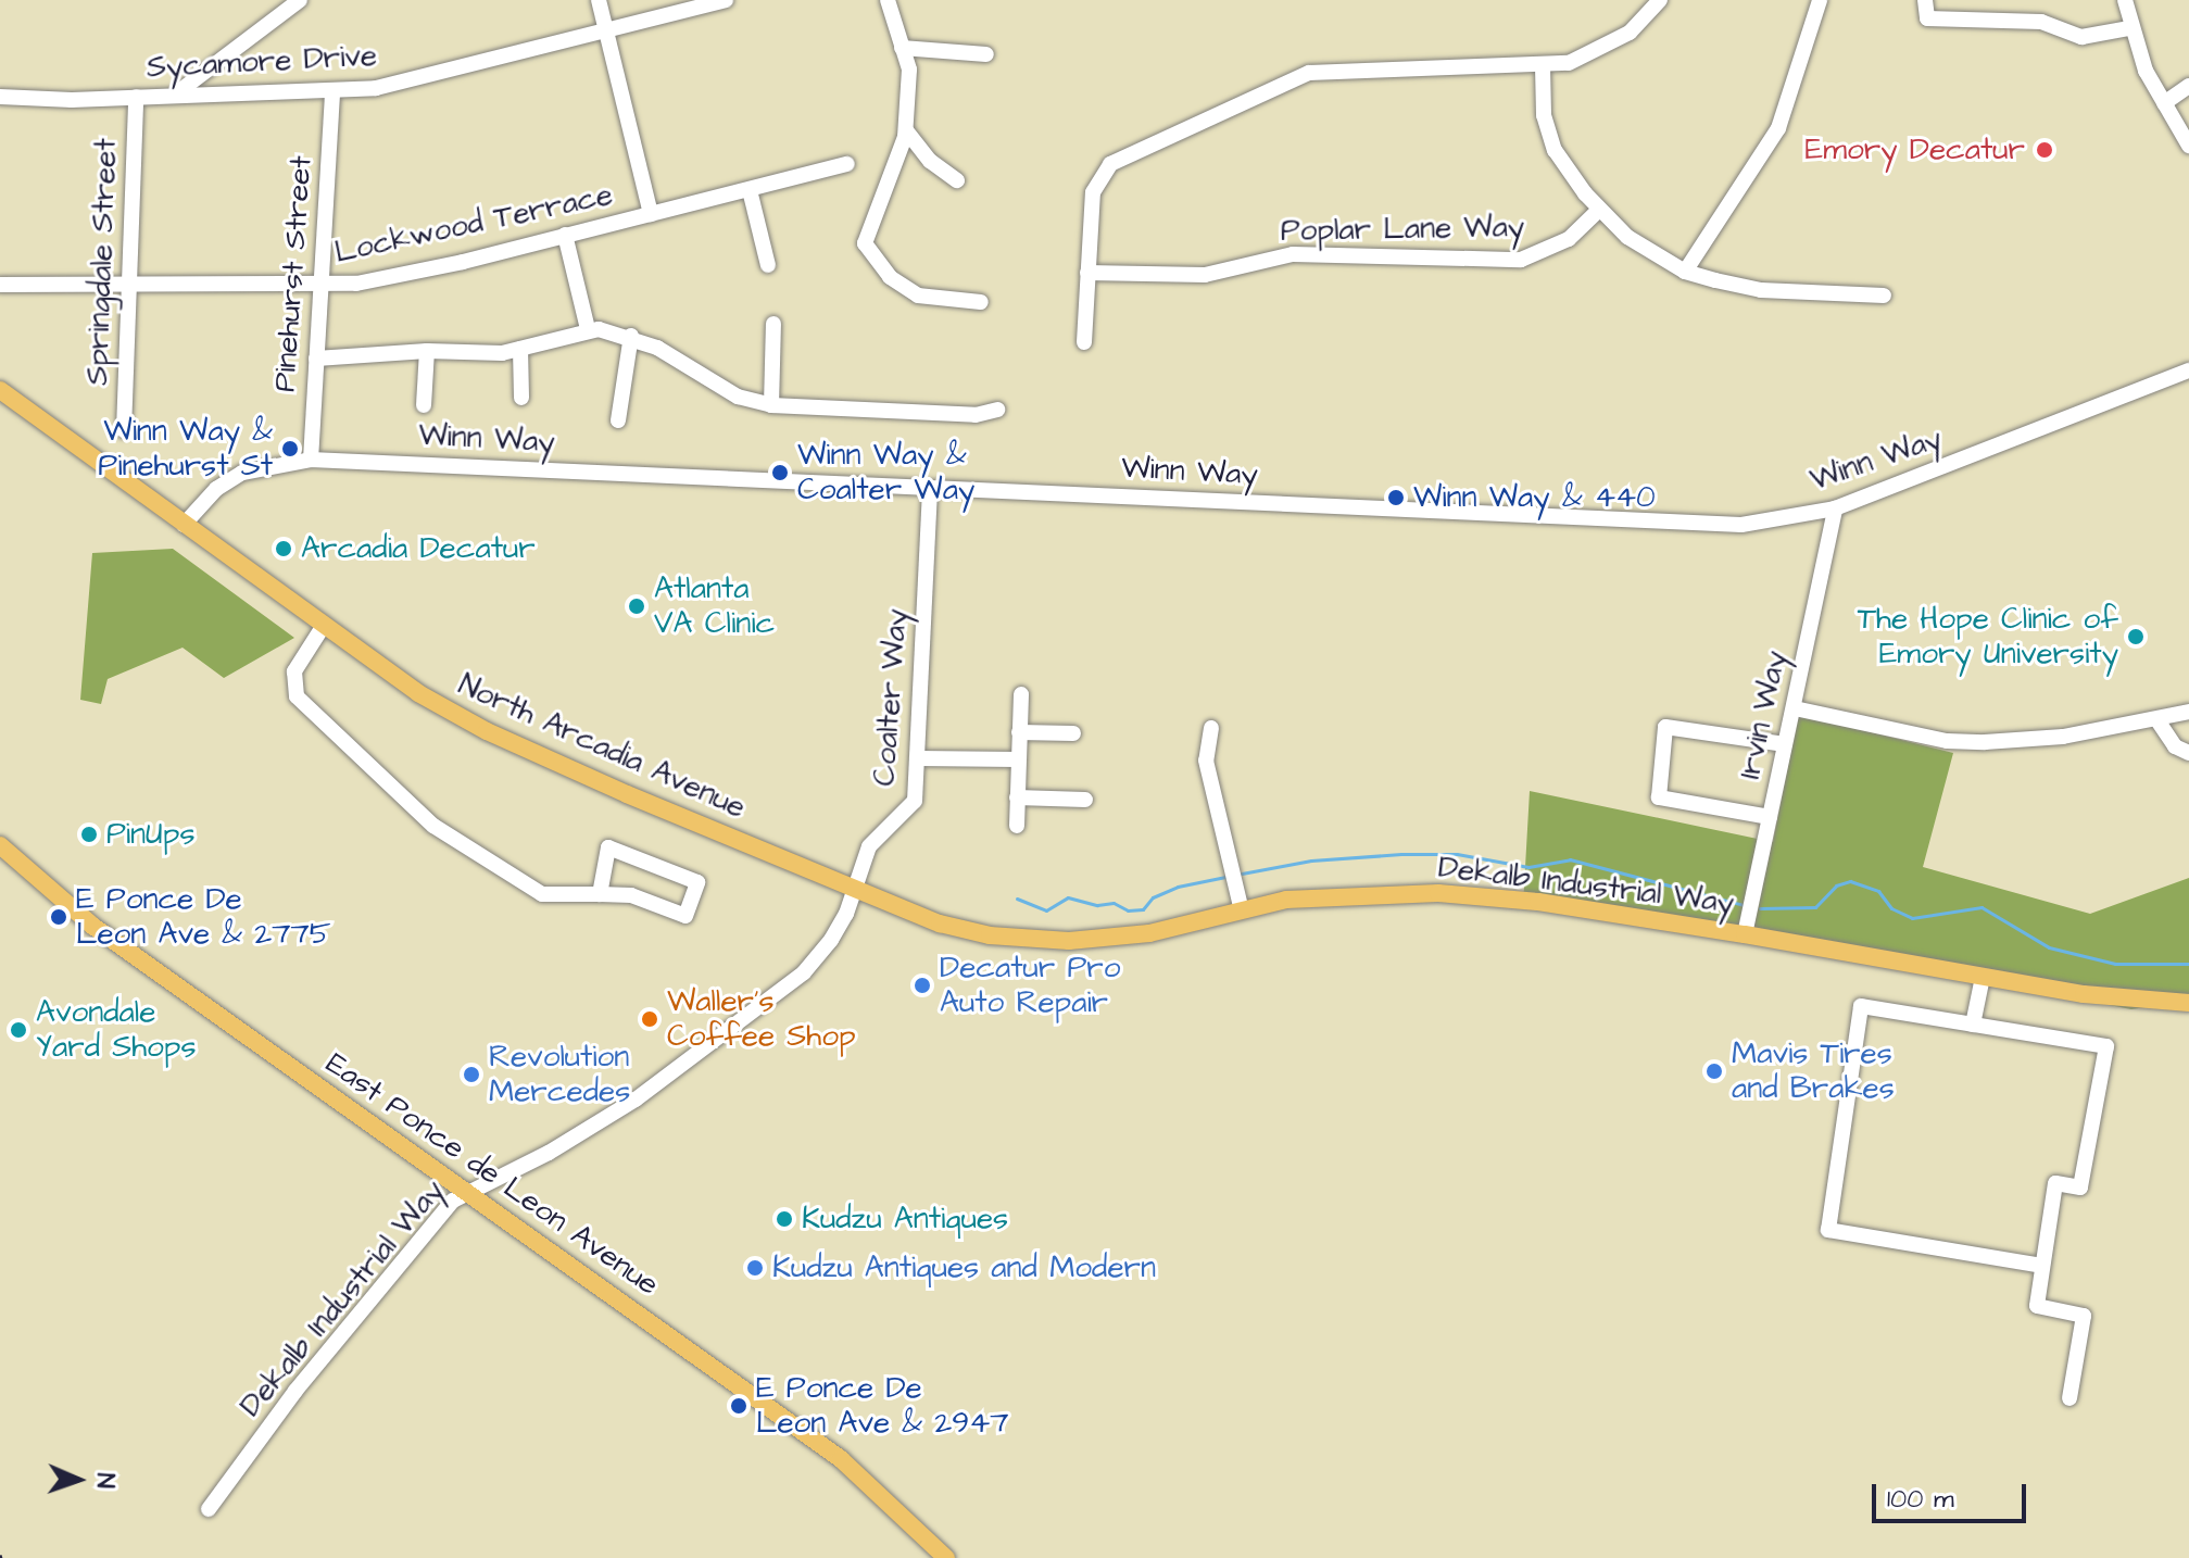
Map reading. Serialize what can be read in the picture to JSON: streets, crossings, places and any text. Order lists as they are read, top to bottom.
{
  "streets": {
    "main road": ["North Arcadia Avenue", "Dekalb Industrial Way", "East Ponce de Leon Avenue"],
    "street": [
      "Sycamore Drive",
      "Lockwood Terrace",
      "Poplar Lane Way",
      "Springdale Street",
      "Pinehurst Street",
      "Winn Way",
      "Coalter Way",
      "Irvin Way"
    ]
  },
  "crossings": [
    ["Sycamore Drive", "Springdale Street"],
    ["Sycamore Drive", "Pinehurst Street"],
    ["Lockwood Terrace", "Springdale Street"],
    ["Lockwood Terrace", "Pinehurst Street"],
    ["Pinehurst Street", "Winn Way"],
    ["Winn Way", "Coalter Way"],
    ["Winn Way", "Irvin Way"],
    ["Winn Way", "North Arcadia Avenue"],
    ["Coalter Way", "North Arcadia Avenue"],
    ["Coalter Way", "Dekalb Industrial Way"],
    ["Irvin Way", "Dekalb Industrial Way"],
    ["North Arcadia Avenue", "Dekalb Industrial Way"],
    ["Dekalb Industrial Way", "East Ponce de Leon Avenue"]
  ],
  "places": [
    "Emory Decatur",
    "Winn Way & Pinehurst St",
    "Winn Way & Coalter Way",
    "Winn Way & 440",
    "Arcadia Decatur",
    "Atlanta VA Clinic",
    "The Hope Clinic of Emory University",
    "PinUps",
    "E Ponce De Leon Ave & 2775",
    "Decatur Pro Auto Repair",
    "Waller's Coffee Shop",
    "Avondale Yard Shops",
    "Mavis Tires and Brakes",
    "Revolution Mercedes",
    "Kudzu Antiques",
    "Kudzu Antiques and Modern",
    "E Ponce De Leon Ave & 2947"
  ],
  "scale_bar": "100 m",
  "north": "right"
}
